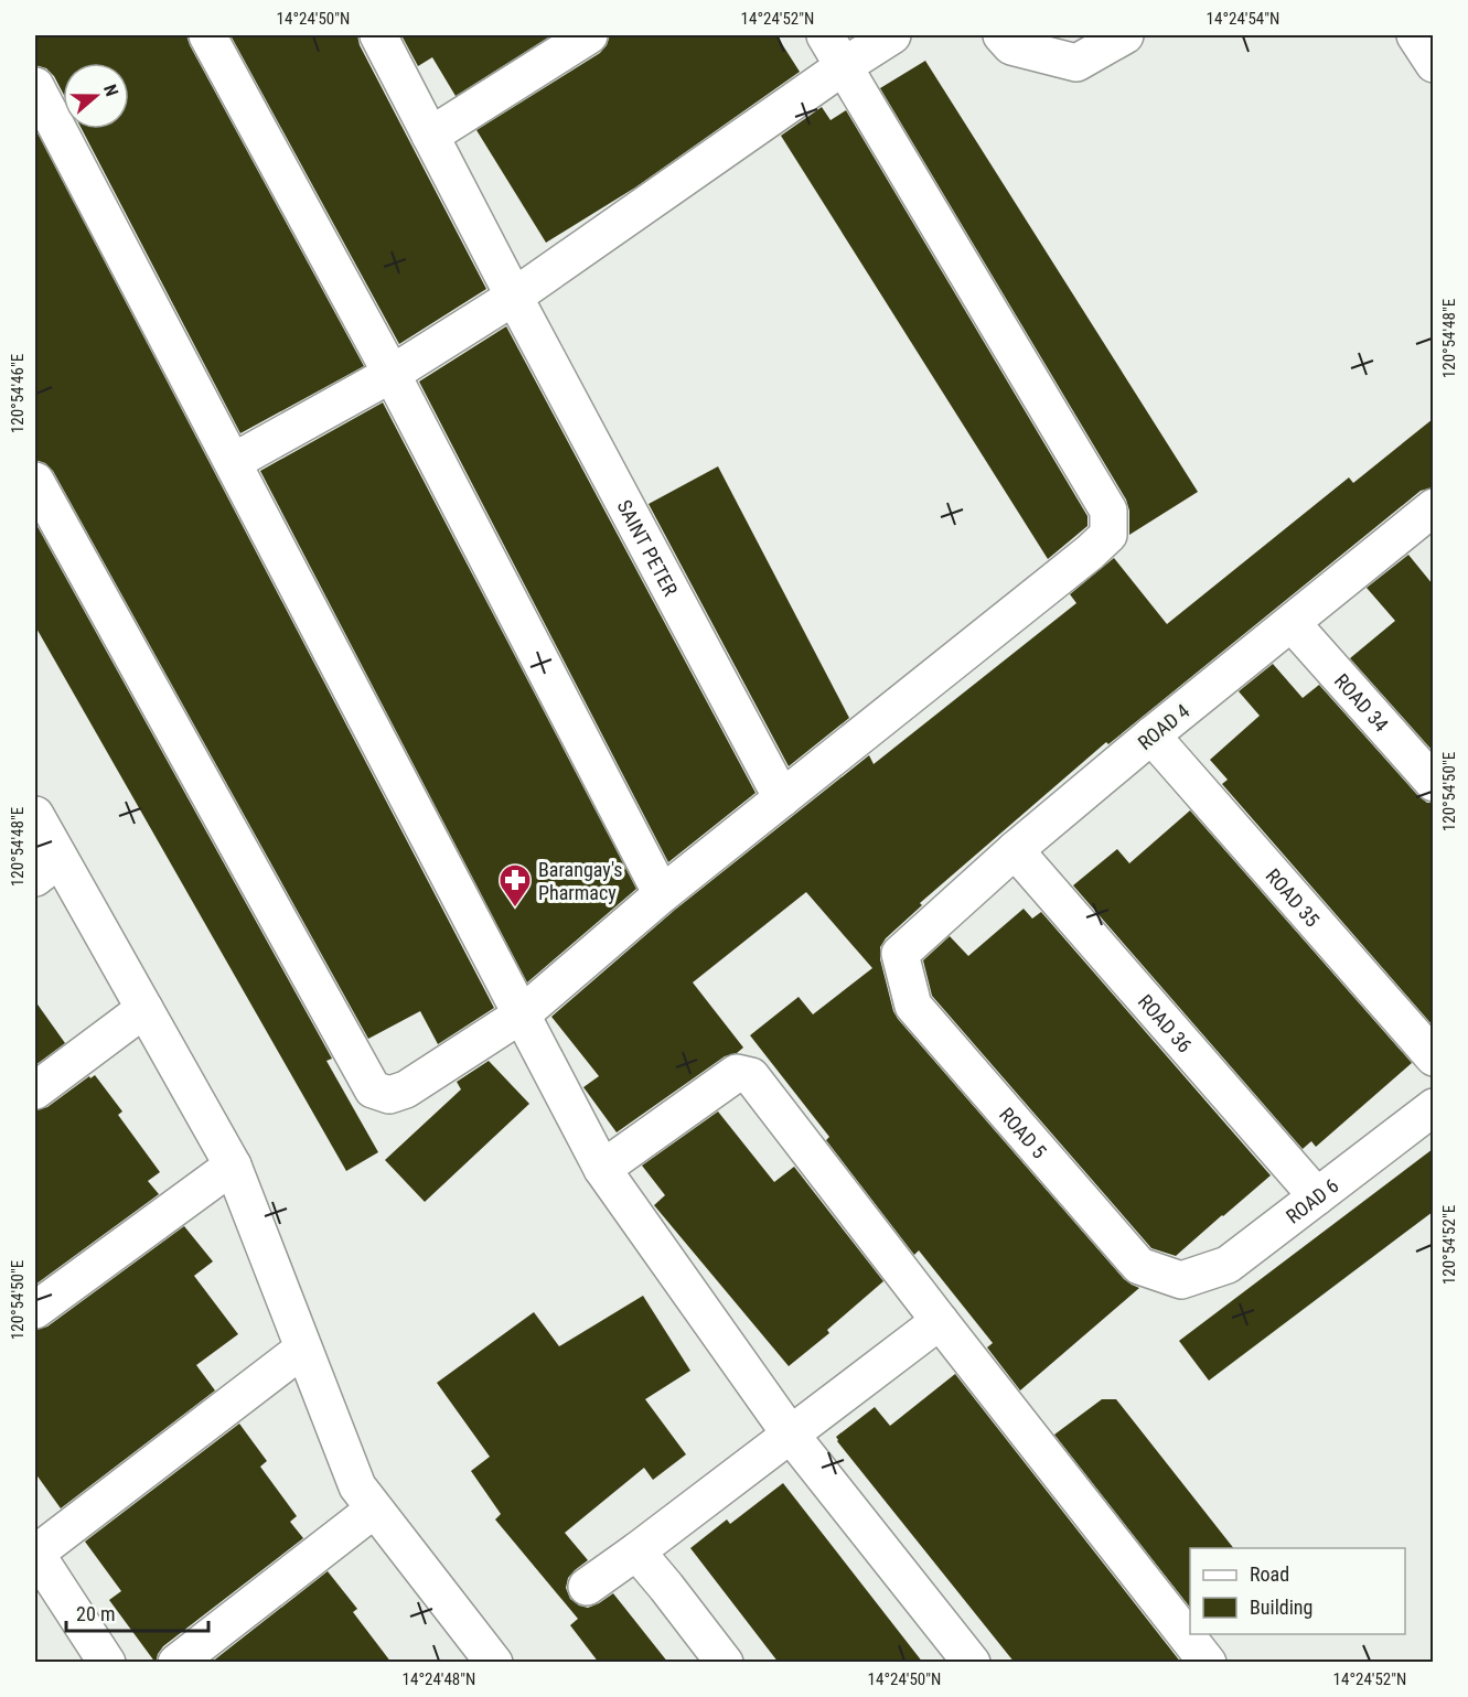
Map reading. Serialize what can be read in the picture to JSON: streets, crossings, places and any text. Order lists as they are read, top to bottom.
{
  "streets": {
    "street": [
      "SAINT PETER",
      "ROAD 34",
      "ROAD 4",
      "ROAD 35",
      "ROAD 36",
      "ROAD 5",
      "ROAD 6"
    ]
  },
  "crossings": [
    ["ROAD 34", "ROAD 4"],
    ["ROAD 4", "ROAD 35"],
    ["ROAD 4", "ROAD 36"],
    ["ROAD 4", "ROAD 5"],
    ["ROAD 36", "ROAD 6"],
    ["ROAD 5", "ROAD 6"]
  ],
  "places": {
    "pharmacy": ["Barangay's Pharmacy"]
  },
  "legend": ["Road", "Building"],
  "scale_bar": "20 m",
  "north": "right",
  "coordinates": [
    "14°24'50\"N",
    "14°24'52\"N",
    "14°24'54\"N",
    "120°54'48\"E",
    "120°54'46\"E",
    "120°54'50\"E",
    "120°54'52\"E",
    "14°24'48\"N"
  ]
}
